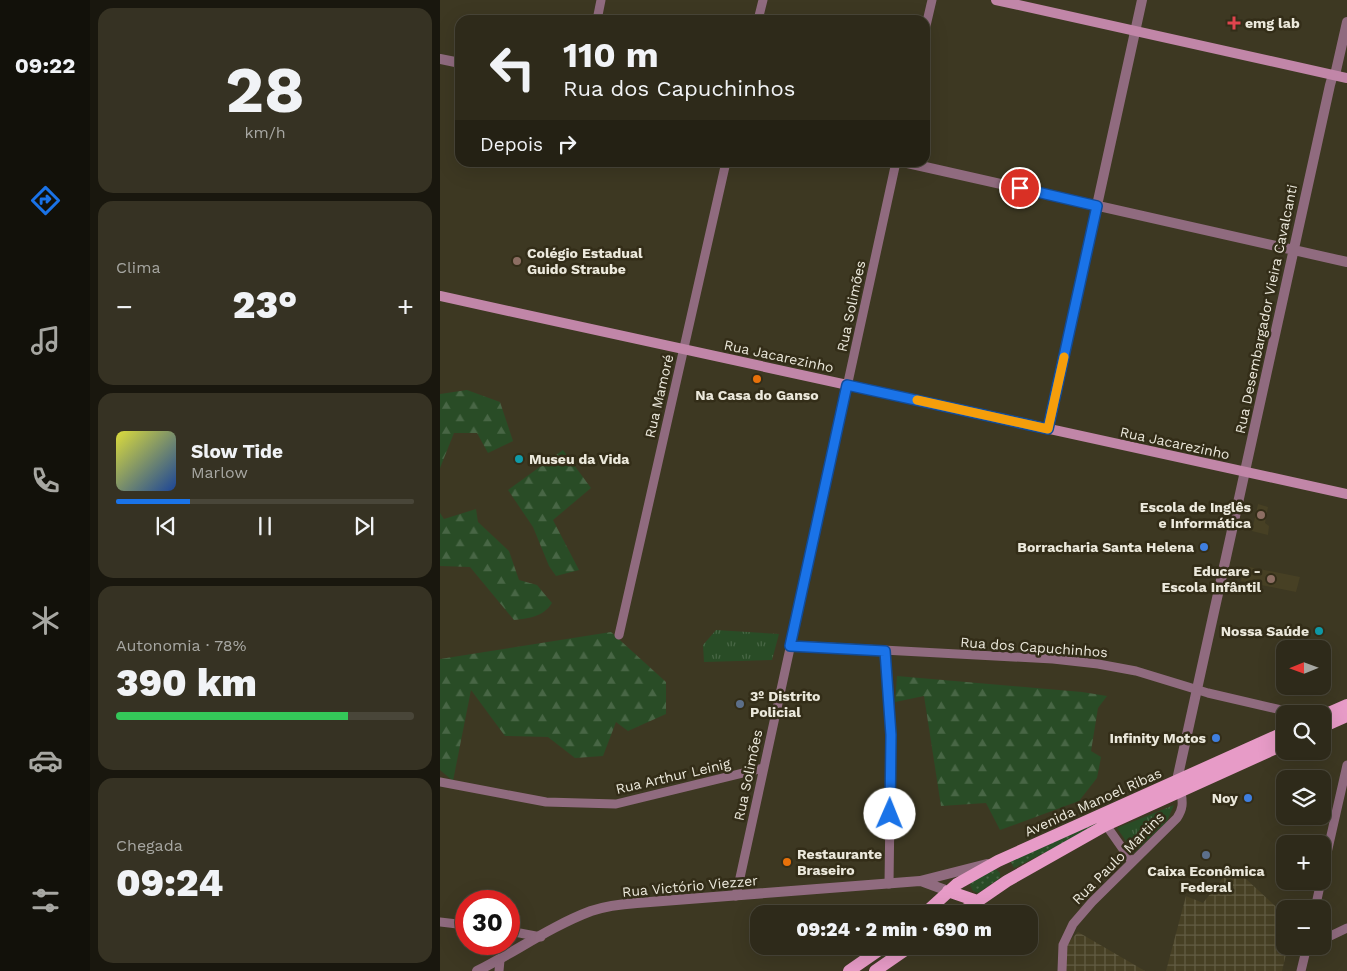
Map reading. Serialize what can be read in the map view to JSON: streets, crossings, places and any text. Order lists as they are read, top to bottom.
{
  "streets": {
    "main road": ["Rua Jacarezinho", "Avenida Manoel Ribas"],
    "street": [
      "Rua Solimões",
      "Rua Desembargador Vieira Cavalcanti",
      "Rua Mamoré",
      "Rua dos Capuchinhos",
      "Rua Arthur Leinig",
      "Rua Paulo Martins",
      "Rua Victório Viezzer"
    ]
  },
  "crossings": [
    ["Rua Solimões", "Rua Jacarezinho"],
    ["Rua Solimões", "Rua dos Capuchinhos"],
    ["Rua Solimões", "Rua Arthur Leinig"],
    ["Rua Solimões", "Rua Victório Viezzer"],
    ["Rua Desembargador Vieira Cavalcanti", "Rua Jacarezinho"],
    ["Rua Desembargador Vieira Cavalcanti", "Rua dos Capuchinhos"],
    ["Rua Desembargador Vieira Cavalcanti", "Avenida Manoel Ribas"],
    ["Rua Desembargador Vieira Cavalcanti", "Rua Paulo Martins"],
    ["Rua Jacarezinho", "Rua Mamoré"],
    ["Avenida Manoel Ribas", "Rua Paulo Martins"],
    ["Avenida Manoel Ribas", "Rua Victório Viezzer"]
  ],
  "places": {
    "health": ["emg lab"],
    "other": [
      "Colégio Estadual Guido Straube",
      "Na Casa do Ganso",
      "Museu da Vida",
      "Escola de Inglês e Informática",
      "Borracharia Santa Helena",
      "Educare - Escola Infântil",
      "Nossa Saúde",
      "3º Distrito Policial",
      "Infinity Motos",
      "Noy",
      "Caixa Econômica Federal",
      "Restaurante Braseiro"
    ]
  },
  "north": "left",
  "page": {
    "tabs": "09:22",
    "tile": [
      ["28", "km/h"],
      "Clima",
      ["Autonomia · 78%", "390 km"],
      ["Chegada", "09:24"]
    ],
    "turn": ["110 m", "Rua dos Capuchinhos"],
    "then": "Depois",
    "heat": ["−", "23°", "+"],
    "song": ["Slow Tide", "Marlow"],
    "map_buttons": ["+", "−"],
    "limit": "30",
    "trip": "09:24 · 2 min · 690 m"
  }
}
